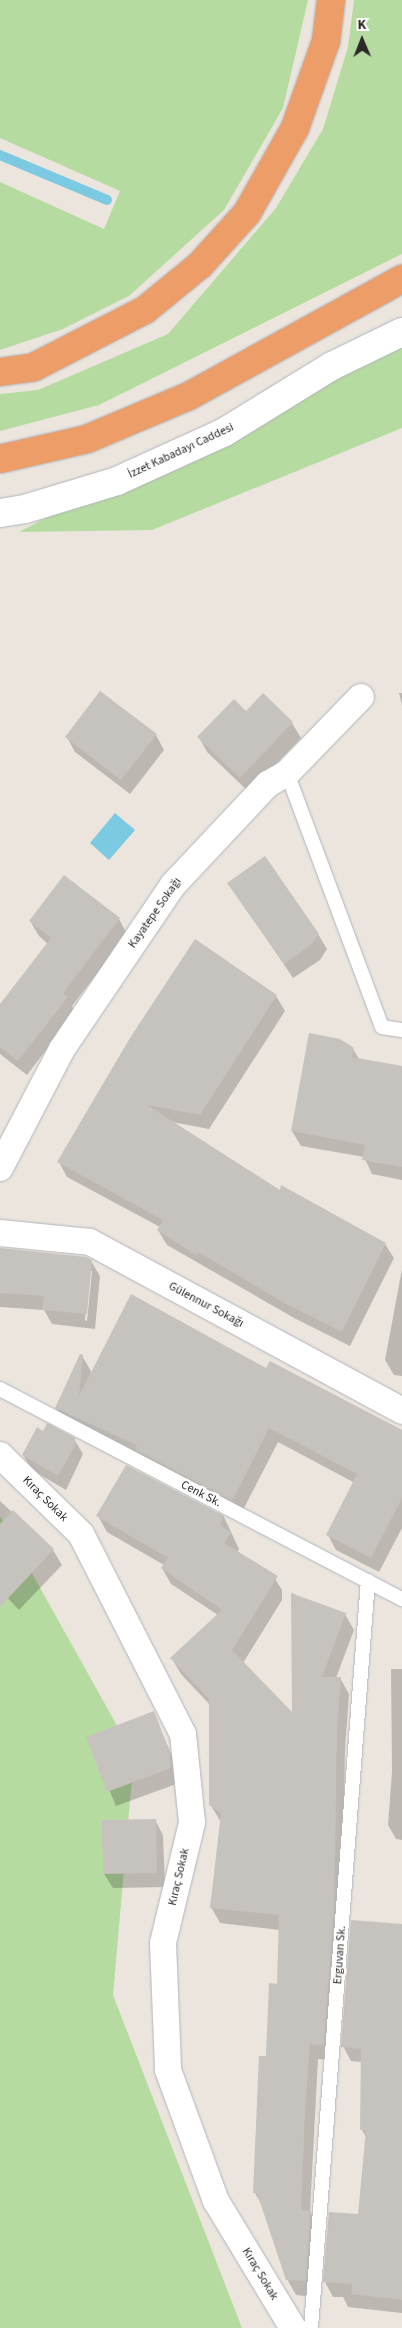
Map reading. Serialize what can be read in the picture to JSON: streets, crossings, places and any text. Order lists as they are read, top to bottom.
{
  "streets": {
    "street": [
      "İzzet Kabadayı Caddesi",
      "Kayatepe Sokağı",
      "Gülennur Sokağı",
      "Kıraç Sokak"
    ],
    "lane": ["Cenk Sk.", "Erguvan Sk."]
  },
  "crossings": [
    ["Cenk Sk.", "Erguvan Sk."]
  ],
  "north": "top"
}
